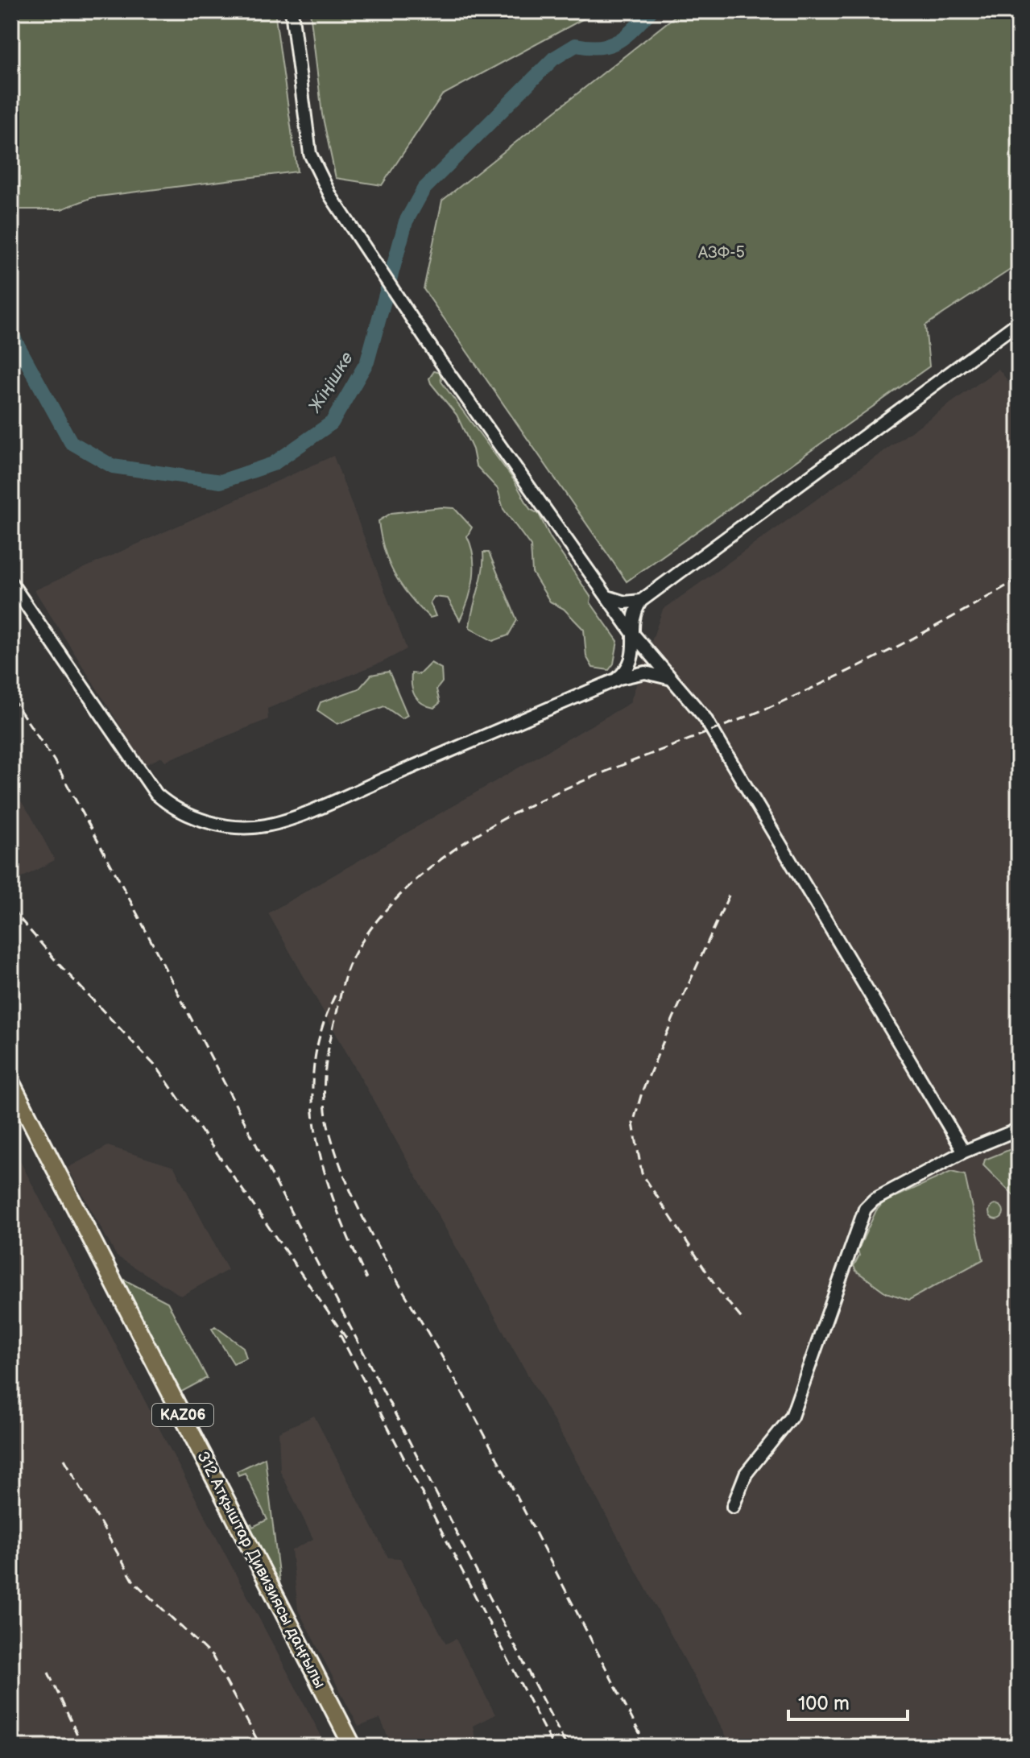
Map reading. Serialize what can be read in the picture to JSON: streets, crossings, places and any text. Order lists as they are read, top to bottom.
{
  "streets": {
    "highway": ["KАZ06", "312 Атқыштар Дивизиясы даңғылы"]
  },
  "water": ["Жіңішке"],
  "parks": ["АЗФ-5"],
  "scale_bar": "100 m"
}
